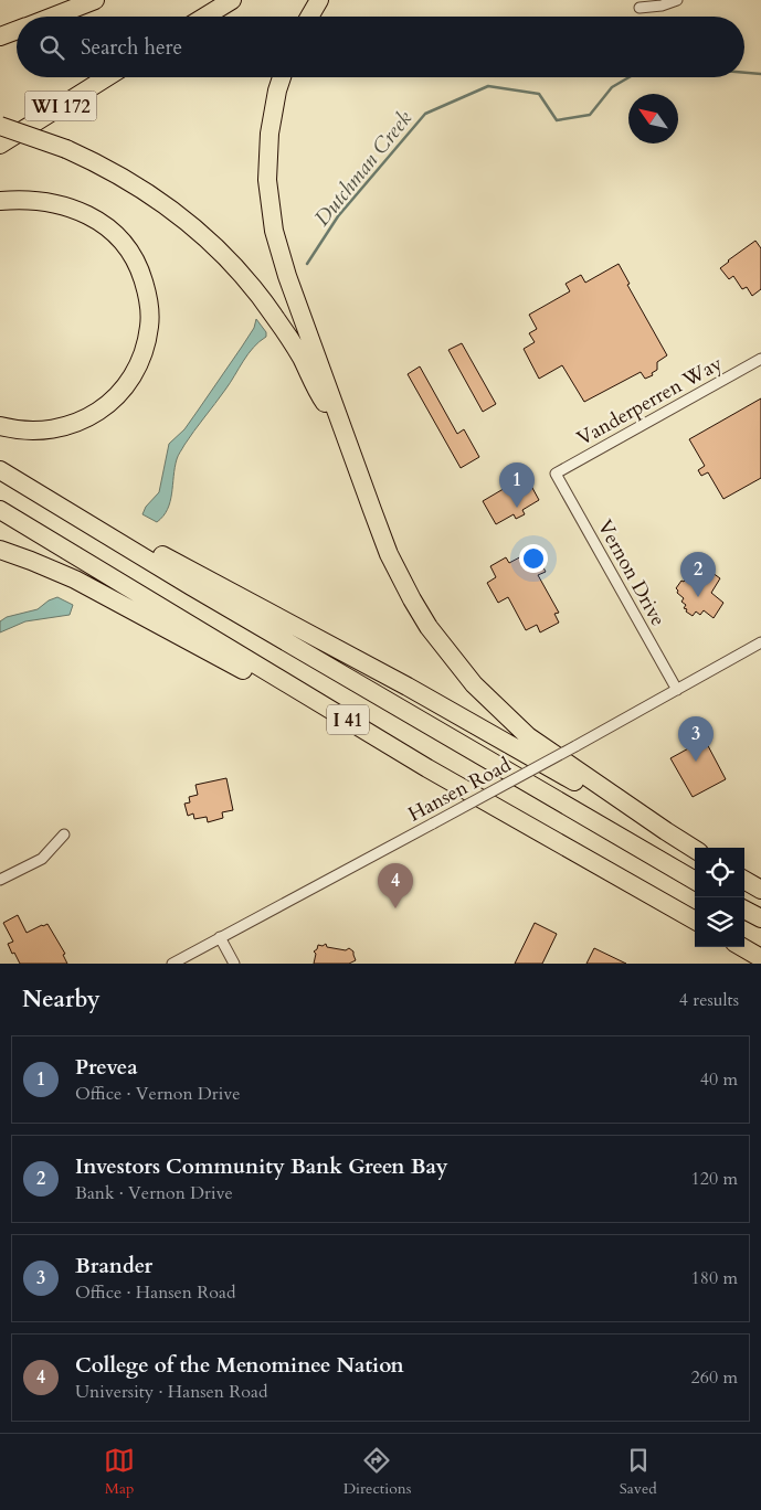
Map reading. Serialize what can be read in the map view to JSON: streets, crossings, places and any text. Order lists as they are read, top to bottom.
{
  "streets": {
    "highway": ["WI 172", "I 41"],
    "street": ["Vanderperren Way", "Vernon Drive", "Hansen Road"]
  },
  "crossings": [
    ["Vanderperren Way", "Vernon Drive"],
    ["Vernon Drive", "Hansen Road"]
  ],
  "water": ["Dutchman Creek"],
  "north": "top left",
  "page": {
    "search": "Search here",
    "pins": [
      "1",
      "2",
      "3",
      "4"
    ],
    "heading": ["Nearby", "4 results"],
    "list": [
      {
        "mark": "1",
        "name": "Prevea",
        "note": "Office · Vernon Drive",
        "value": "40 m"
      },
      {
        "mark": "2",
        "name": "Investors Community Bank Green Bay",
        "note": "Bank · Vernon Drive",
        "value": "120 m"
      },
      {
        "mark": "3",
        "name": "Brander",
        "note": "Office · Hansen Road",
        "value": "180 m"
      },
      {
        "mark": "4",
        "name": "College of the Menominee Nation",
        "note": "University · Hansen Road",
        "value": "260 m"
      }
    ],
    "nav": ["Map", "Directions", "Saved"]
  }
}
